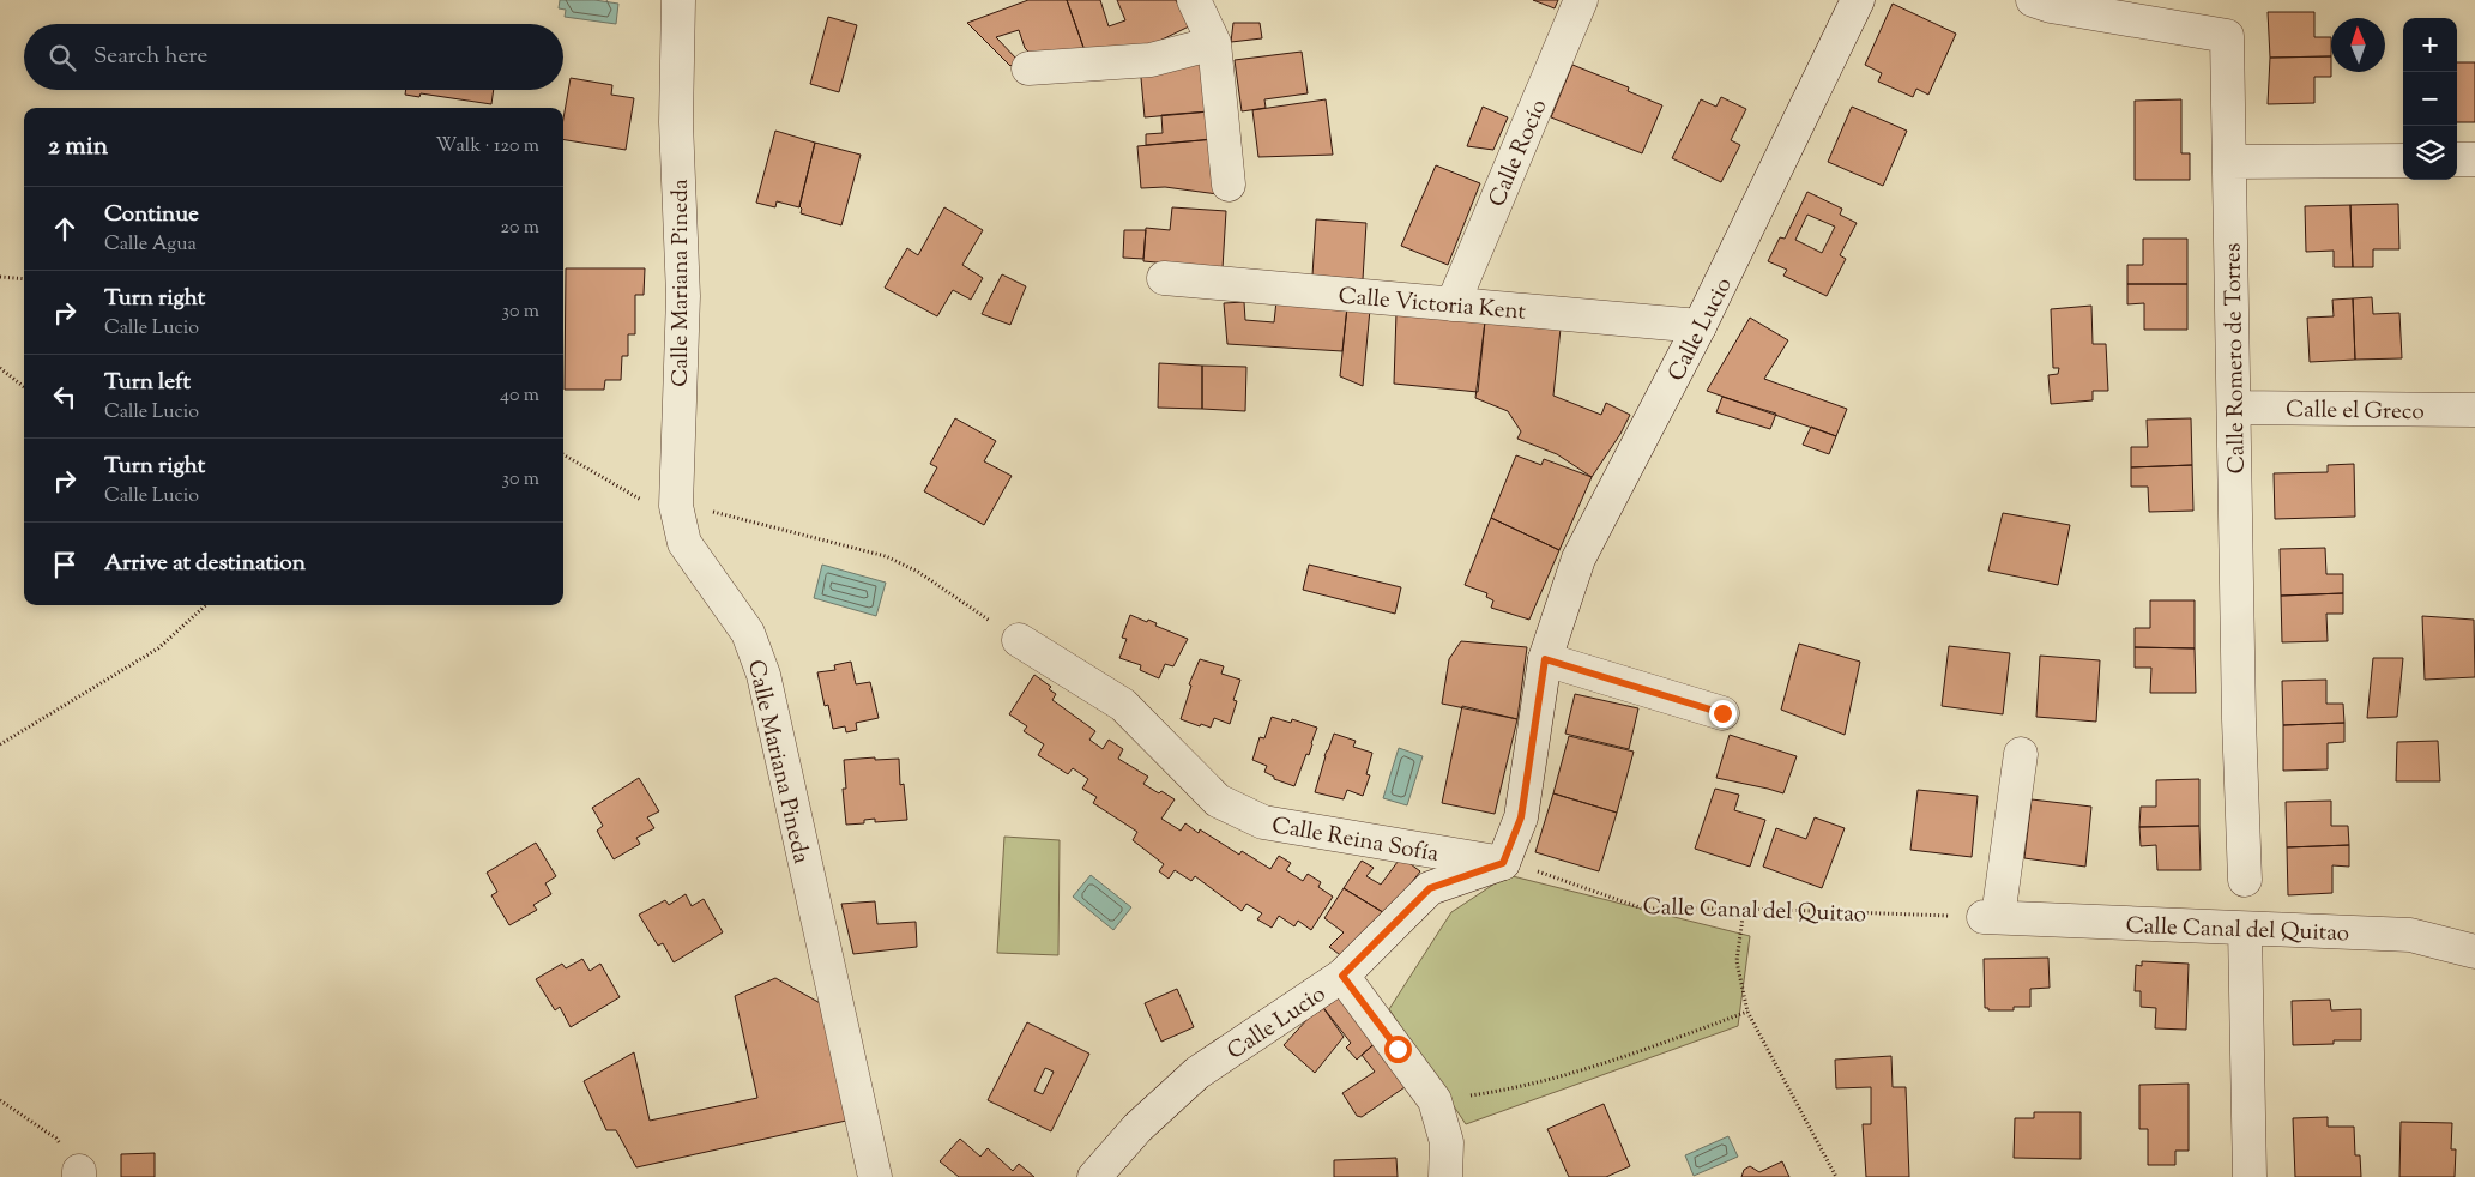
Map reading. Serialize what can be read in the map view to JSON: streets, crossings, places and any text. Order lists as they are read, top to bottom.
{
  "streets": {
    "street": [
      "Calle Rocío",
      "Calle Mariana Pineda",
      "Calle Victoria Kent",
      "Calle Lucio",
      "Calle Romero de Torres",
      "Calle el Greco",
      "Calle Reina Sofía",
      "Calle Canal del Quitao"
    ]
  },
  "crossings": [
    ["Calle Rocío", "Calle Victoria Kent"],
    ["Calle Victoria Kent", "Calle Lucio"],
    ["Calle Lucio", "Calle Reina Sofía"],
    ["Calle Lucio", "Calle Canal del Quitao"],
    ["Calle Romero de Torres", "Calle el Greco"],
    ["Calle Reina Sofía", "Calle Canal del Quitao"]
  ],
  "north": "top",
  "page": {
    "map_buttons": ["+", "−"],
    "search": "Search here",
    "heading": ["2 min", "Walk · 120 m"],
    "list": [
      ["Continue", "Calle Agua", "20 m"],
      ["Turn right", "Calle Lucio", "30 m"],
      ["Turn left", "Calle Lucio", "40 m"],
      ["Turn right", "Calle Lucio", "30 m"],
      "Arrive at destination"
    ]
  }
}
